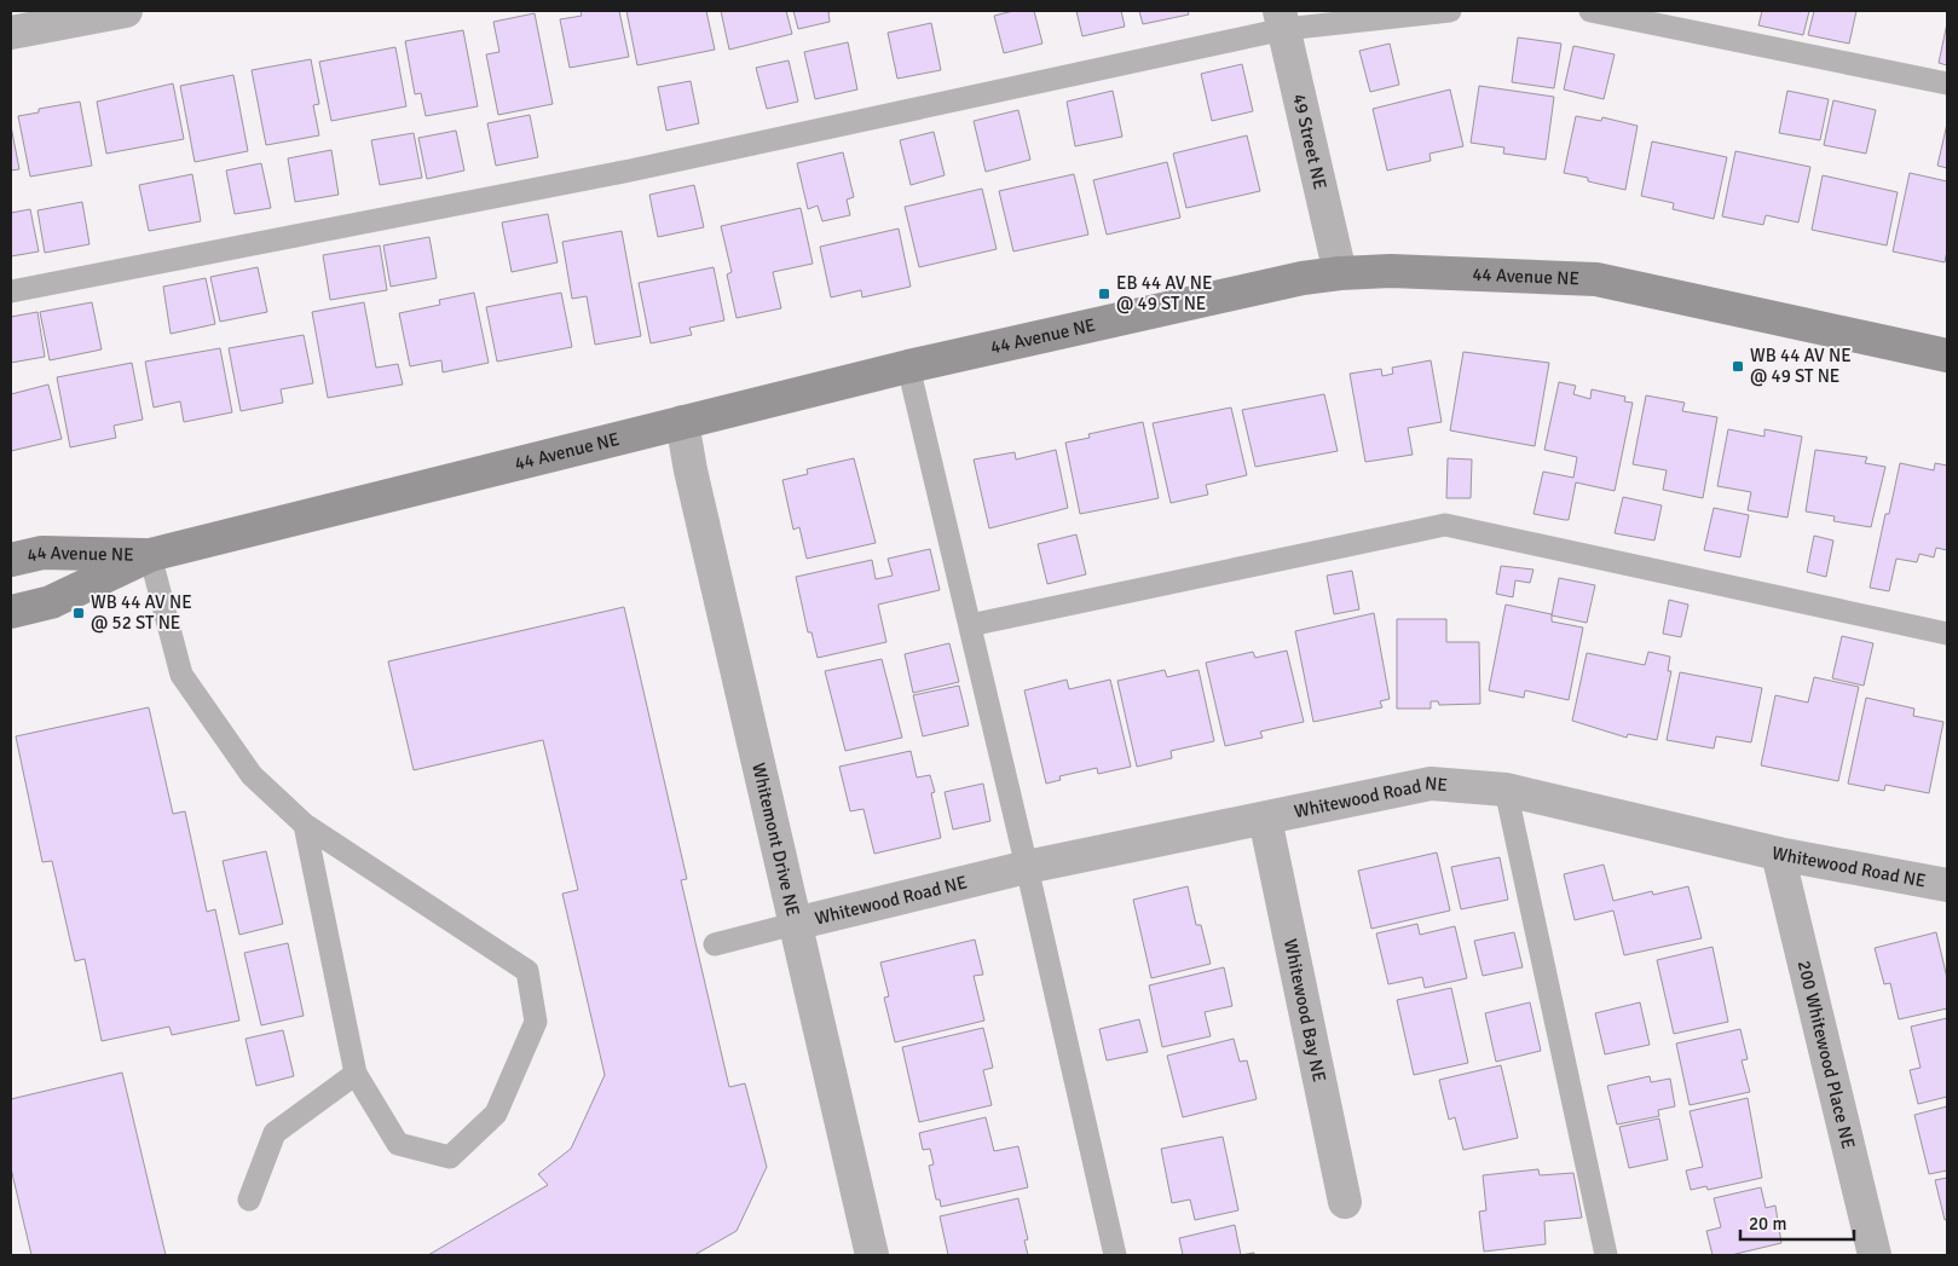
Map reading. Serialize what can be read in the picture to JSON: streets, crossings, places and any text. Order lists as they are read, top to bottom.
{
  "streets": {
    "street": [
      "49 Street NE",
      "44 Avenue NE",
      "Whitewood Road NE",
      "Whitemont Drive NE",
      "Whitewood Bay NE",
      "200 Whitewood Place NE"
    ]
  },
  "crossings": [
    ["49 Street NE", "44 Avenue NE"],
    ["44 Avenue NE", "Whitemont Drive NE"],
    ["Whitewood Road NE", "Whitemont Drive NE"],
    ["Whitewood Road NE", "Whitewood Bay NE"],
    ["Whitewood Road NE", "200 Whitewood Place NE"]
  ],
  "places": {
    "transit": ["EB 44 AV NE @ 49 ST NE", "WB 44 AV NE @ 49 ST NE", "WB 44 AV NE @ 52 ST NE"]
  },
  "scale_bar": "20 m"
}
